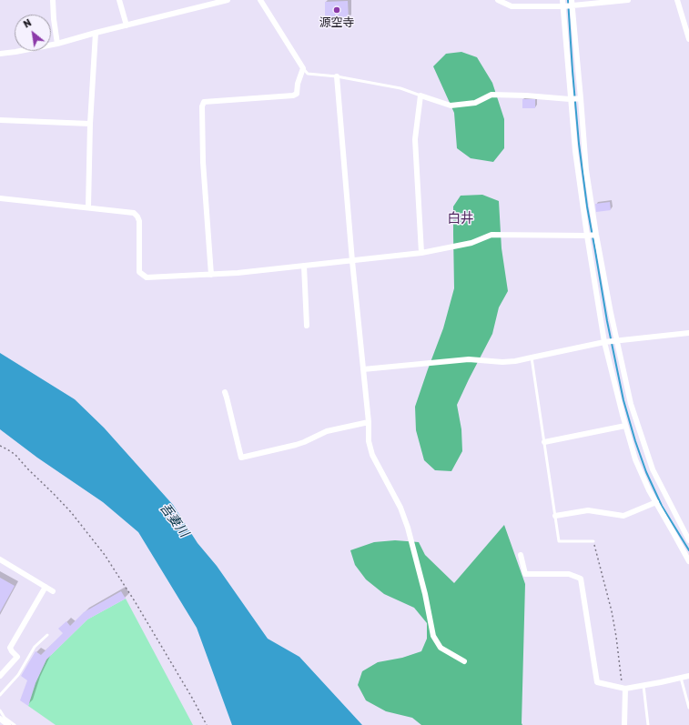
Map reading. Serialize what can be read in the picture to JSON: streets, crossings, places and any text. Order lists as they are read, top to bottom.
{
  "districts": ["白井"],
  "water": ["吾妻川"],
  "places": ["源空寺"],
  "north": "top left"
}
